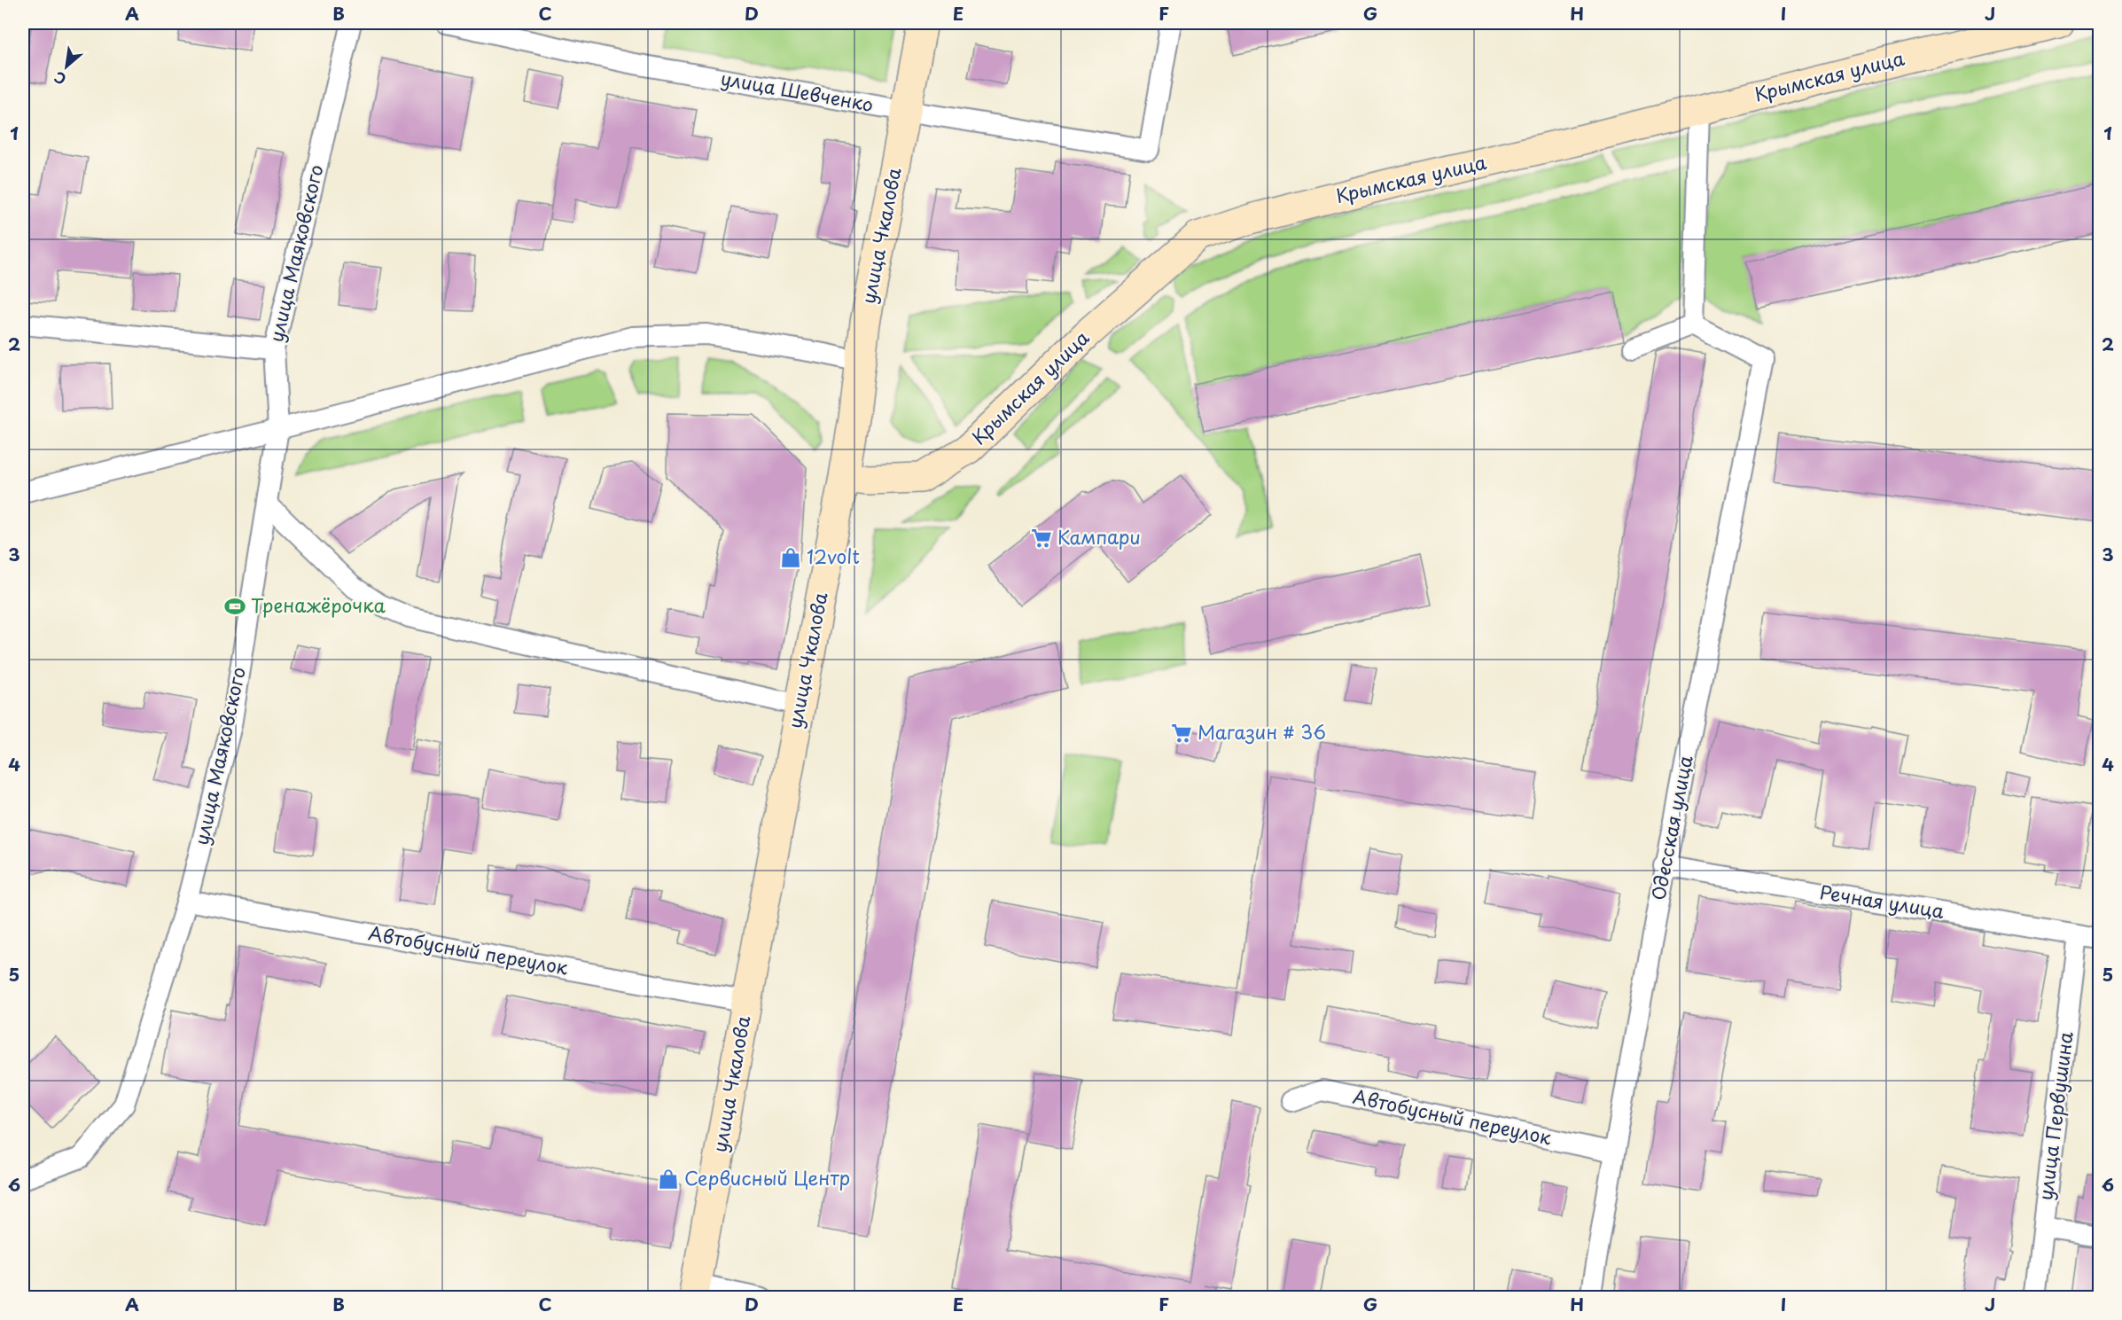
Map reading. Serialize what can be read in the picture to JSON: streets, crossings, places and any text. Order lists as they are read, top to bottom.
{
  "streets": {
    "main road": ["Крымская улица", "улица Чкалова"],
    "street": [
      "улица Шевченко",
      "улица Маяковского",
      "Одесская улица",
      "Речная улица",
      "Автобусный переулок",
      "улица Первушина"
    ]
  },
  "crossings": [
    ["Крымская улица", "улица Чкалова"],
    ["улица Шевченко", "улица Чкалова"],
    ["улица Чкалова", "Автобусный переулок"],
    ["улица Маяковского", "Автобусный переулок"],
    ["Одесская улица", "Речная улица"],
    ["Одесская улица", "Автобусный переулок"],
    ["Речная улица", "улица Первушина"]
  ],
  "places": {
    "supermarket": ["Кампари", "Магазин # 36"],
    "shop": ["12volt", "Сервисный Центр"],
    "sports": ["Тренажёрочка"]
  },
  "north": "bottom left",
  "grid": {
    "columns": [
      "A",
      "B",
      "C",
      "D",
      "E",
      "F",
      "G",
      "H",
      "I",
      "J"
    ],
    "rows": [
      "1",
      "2",
      "3",
      "4",
      "5",
      "6"
    ]
  }
}
